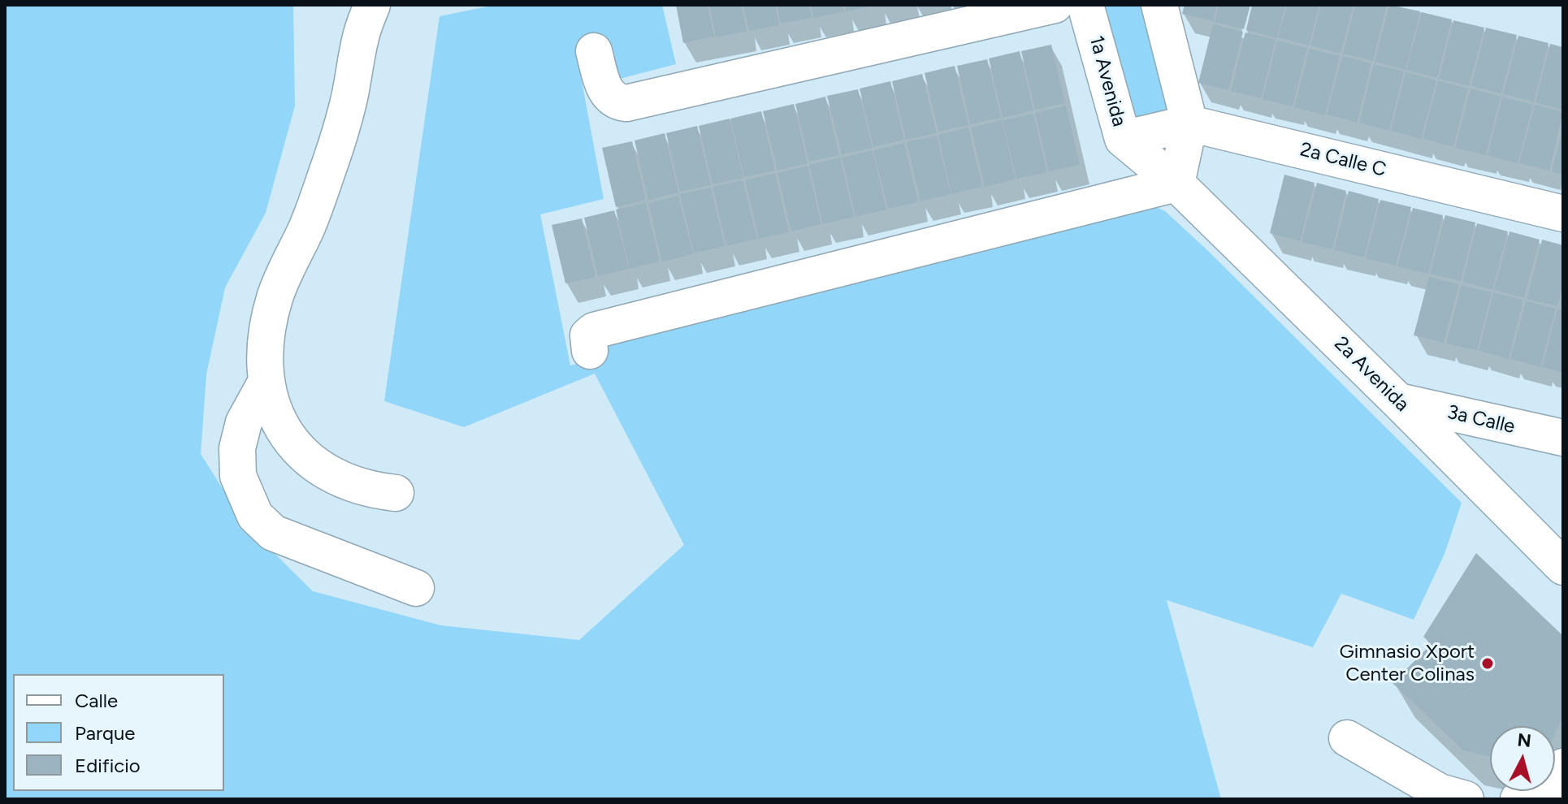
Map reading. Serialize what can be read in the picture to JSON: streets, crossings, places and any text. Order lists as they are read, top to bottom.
{
  "streets": {
    "street": [
      "1a Avenida",
      "2a Calle C",
      "2a Avenida",
      "3a Calle"
    ]
  },
  "crossings": [
    ["1a Avenida", "2a Calle C"],
    ["1a Avenida", "2a Avenida"],
    ["2a Avenida", "3a Calle"]
  ],
  "places": ["Gimnasio Xport Center Colinas"],
  "legend": ["Calle", "Parque", "Edificio"],
  "north": "top"
}
